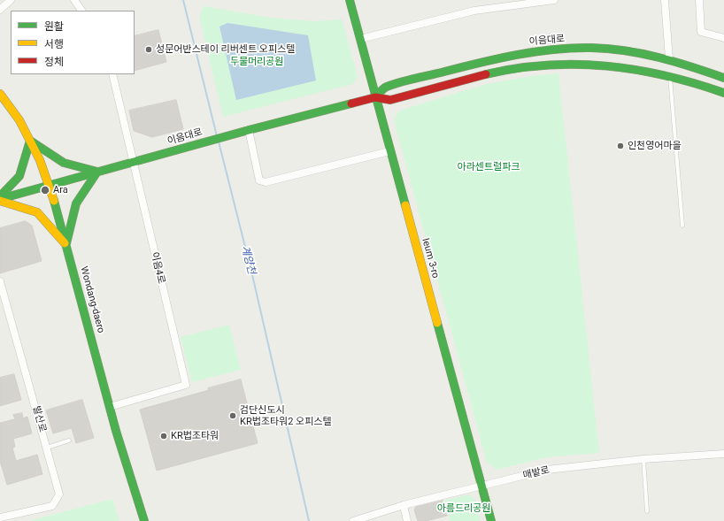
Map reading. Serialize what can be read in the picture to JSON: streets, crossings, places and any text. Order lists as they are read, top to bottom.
{
  "streets": {
    "main road": ["이음대로", "Ieum 3-ro", "Wondang-daero"],
    "street": ["이음4로", "발산로", "매밭로"]
  },
  "crossings": [
    ["이음대로", "Ieum 3-ro"],
    ["이음대로", "이음4로"],
    ["이음대로", "Wondang-daero"],
    ["Ieum 3-ro", "매밭로"],
    ["이음4로", "Wondang-daero"]
  ],
  "water": ["계양천"],
  "parks": ["두물머리공원", "아라센트럴파크", "아름드리공원"],
  "places": [
    "성문어반스테이 리버센트 오피스텔",
    "인천영어마을",
    "Ara",
    "검단신도시 KR법조타워2 오피스텔",
    "KR법조타워"
  ],
  "legend": ["원활", "서행", "정체"]
}
